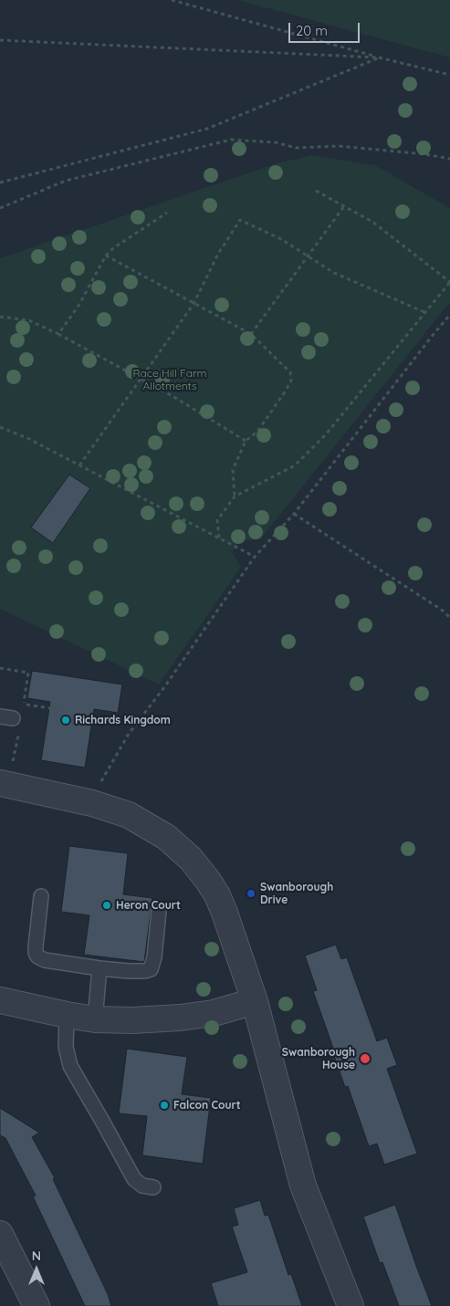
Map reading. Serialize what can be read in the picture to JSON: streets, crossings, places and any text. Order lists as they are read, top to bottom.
{
  "parks": ["Race Hill Farm Allotments"],
  "places": [
    "Richards Kingdom",
    "Swanborough Drive",
    "Heron Court",
    "Swanborough House",
    "Falcon Court"
  ],
  "scale_bar": "20 m",
  "north": "top"
}
